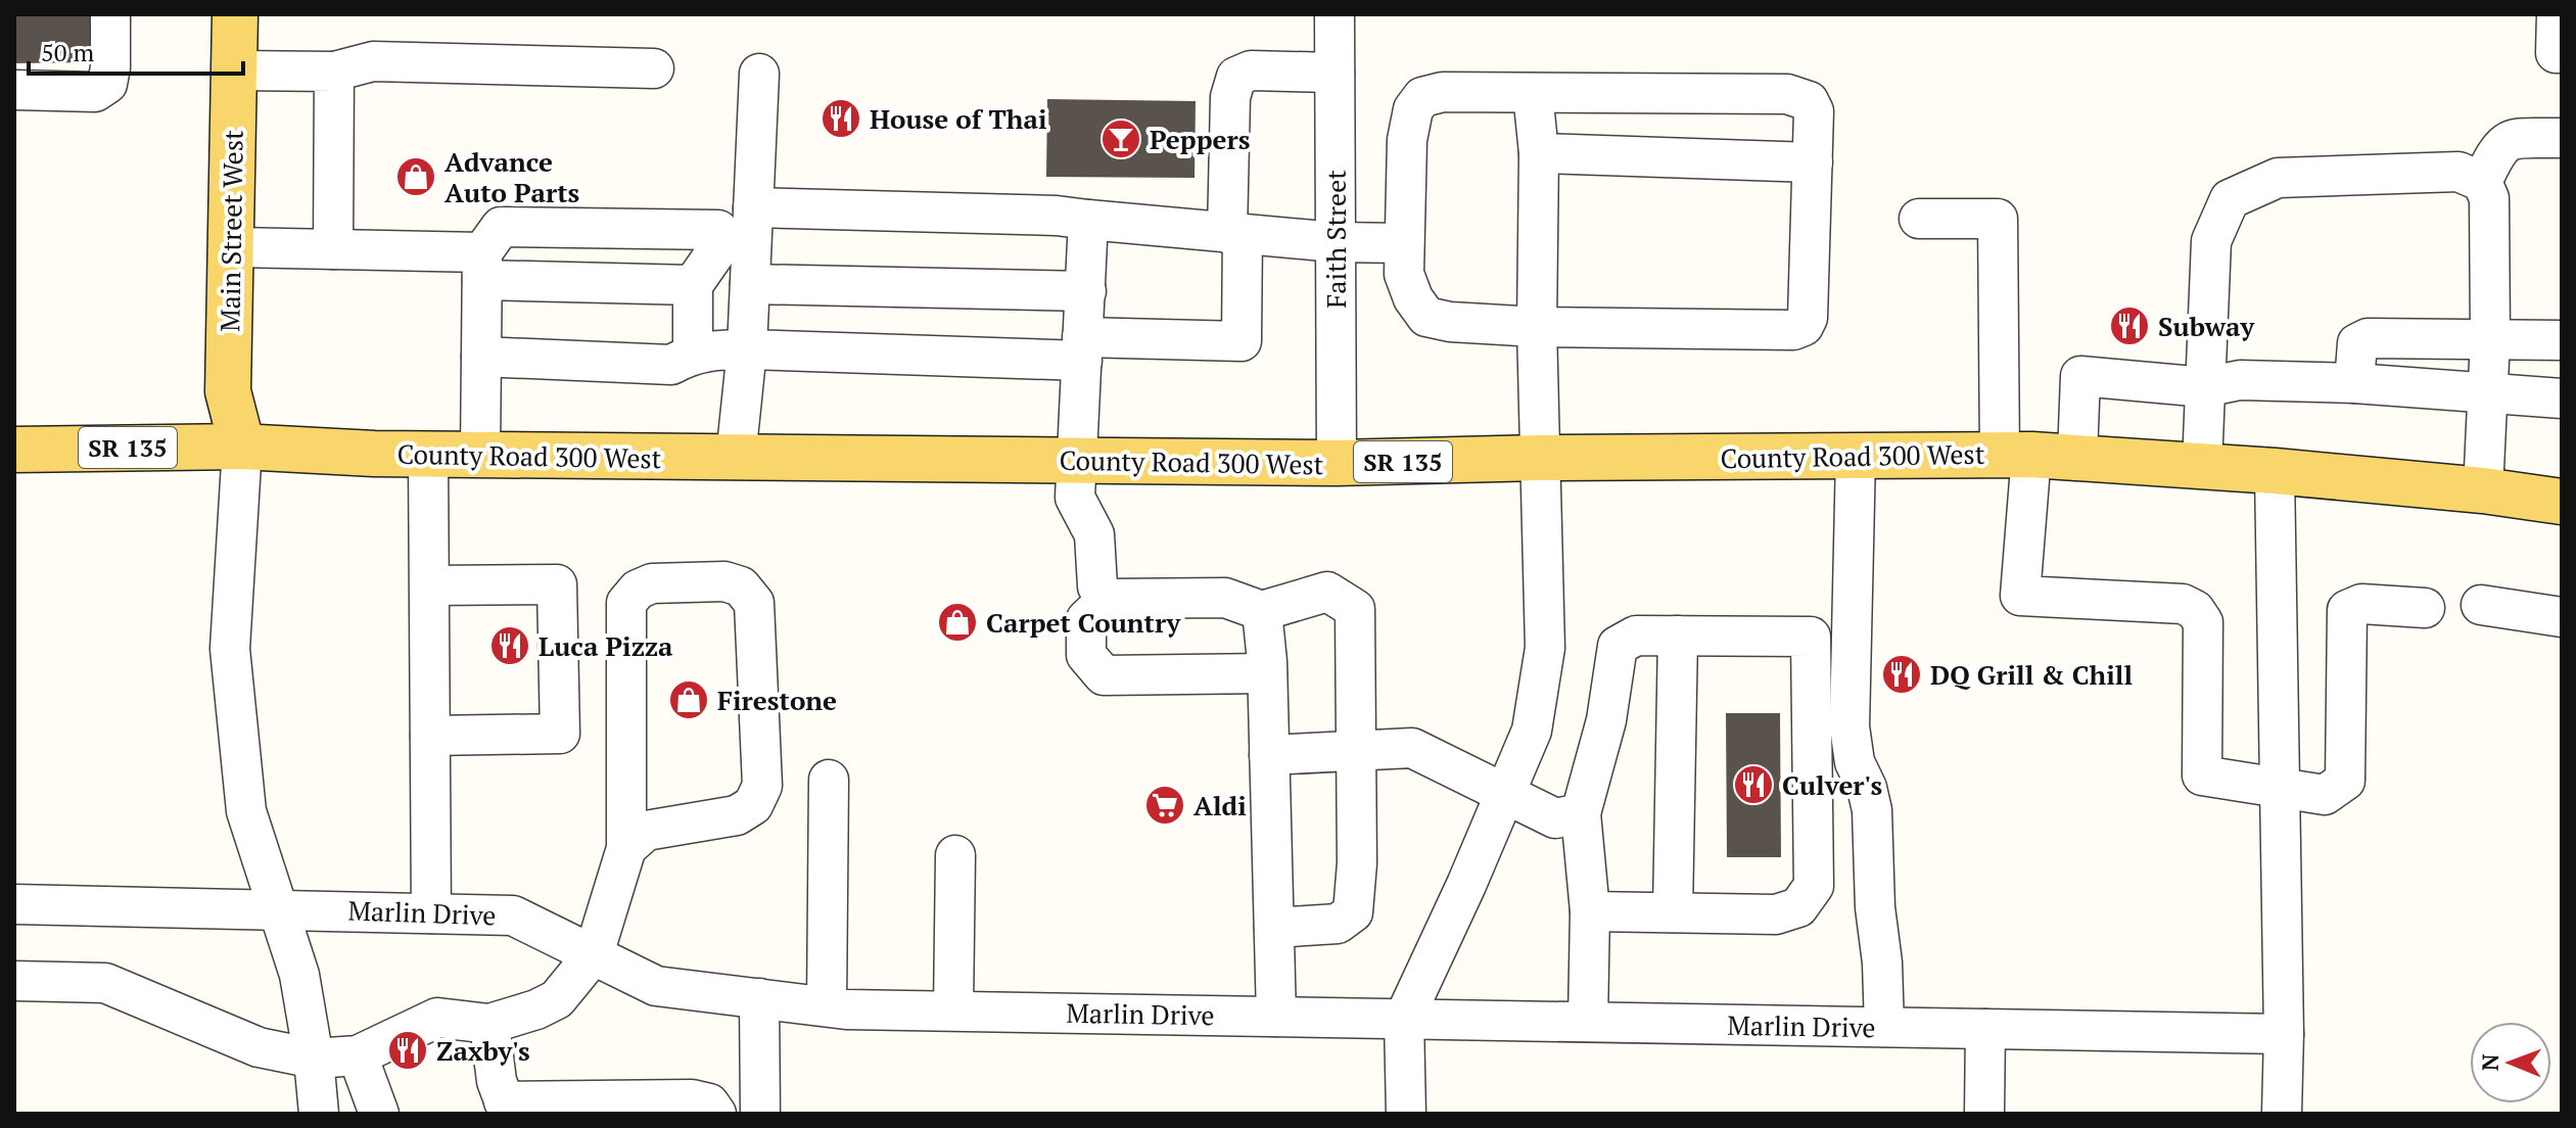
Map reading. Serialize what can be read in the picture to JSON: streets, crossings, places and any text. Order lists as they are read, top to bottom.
{
  "streets": {
    "main road": ["Main Street West", "SR 135", "County Road 300 West"],
    "street": ["Faith Street", "Marlin Drive"]
  },
  "crossings": [
    ["Main Street West", "County Road 300 West"],
    ["Faith Street", "County Road 300 West"]
  ],
  "places": {
    "restaurant": [
      "House of Thai",
      "Subway",
      "Luca Pizza",
      "DQ Grill & Chill",
      "Culver's",
      "Zaxby's"
    ],
    "bar": ["Peppers"],
    "shop": ["Advance Auto Parts", "Carpet Country", "Firestone"],
    "supermarket": ["Aldi"]
  },
  "scale_bar": "50 m",
  "north": "left"
}
